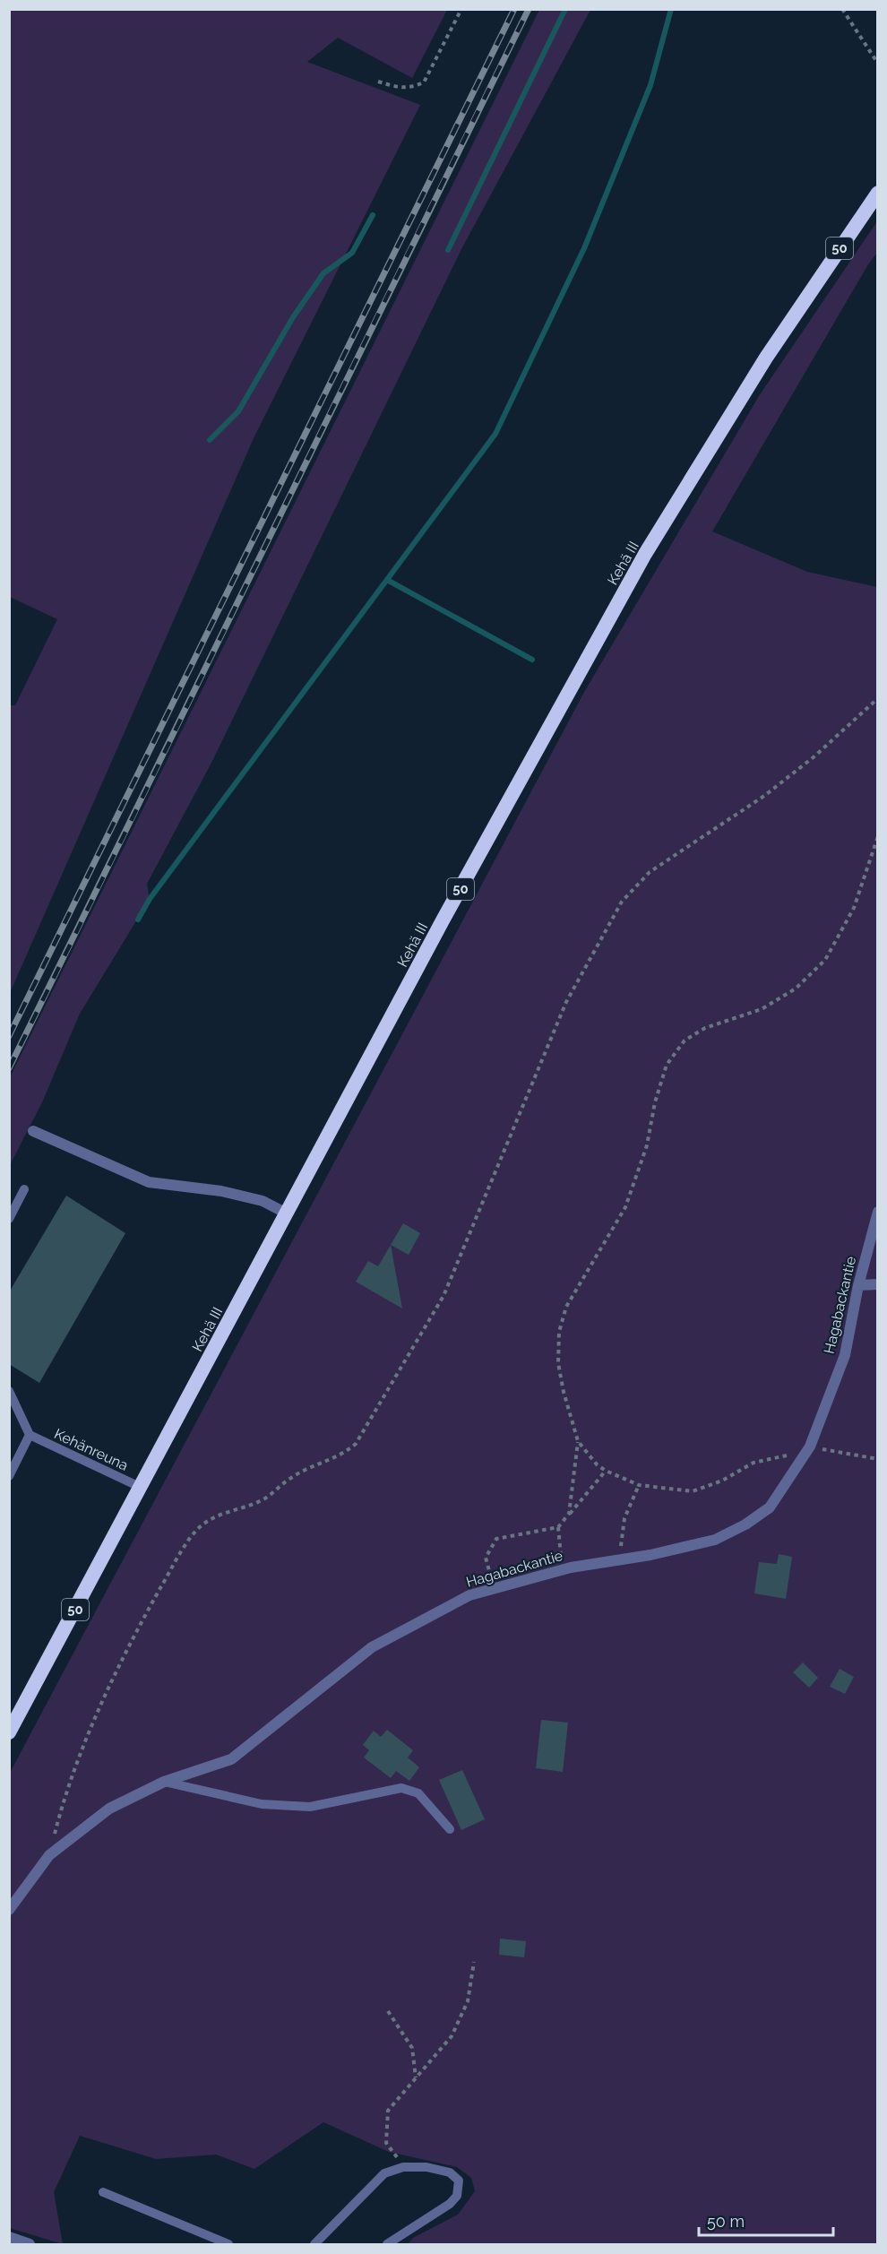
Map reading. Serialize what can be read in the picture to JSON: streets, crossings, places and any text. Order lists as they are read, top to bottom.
{
  "streets": {
    "highway": ["50", "Kehä III"],
    "street": ["Hagabackantie"],
    "lane": ["Kehänreuna"]
  },
  "crossings": [
    ["Kehä III", "Kehänreuna"]
  ],
  "scale_bar": "50 m"
}
